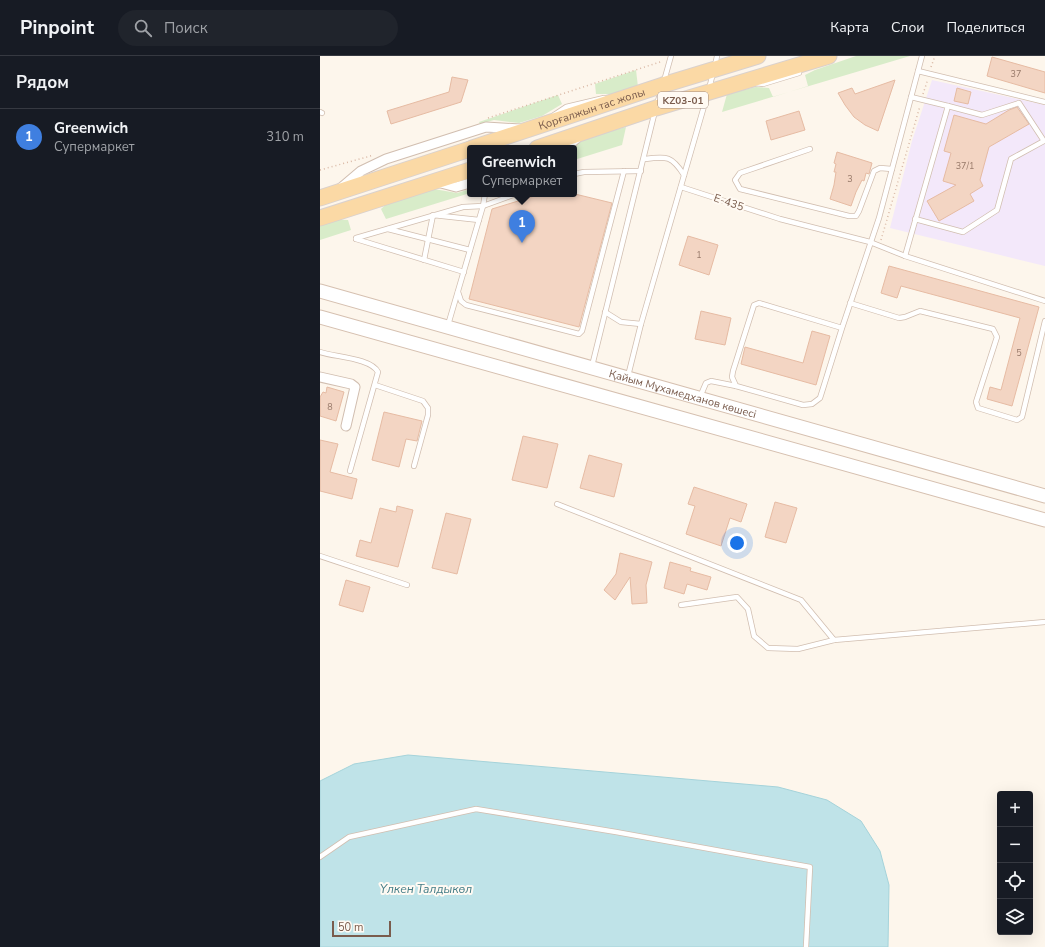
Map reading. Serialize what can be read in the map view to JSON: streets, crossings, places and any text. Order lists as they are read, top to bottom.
{
  "streets": {
    "main road": ["KZ03-01", "Қорғалжын тас жолы", "Қайым Мұхамедханов көшесі"],
    "lane": ["Е-435"]
  },
  "water": ["Үлкен Талдыкөл"],
  "house_numbers": [
    "37",
    "37/1",
    "3",
    "1",
    "5",
    "8"
  ],
  "scale_bar": "50 m",
  "page": {
    "header": "Pinpoint",
    "search": "Поиск",
    "nav": ["Карта", "Слои", "Поделиться"],
    "heading": "Рядом",
    "list": [
      {
        "mark": "1",
        "name": "Greenwich",
        "note": "Супермаркет",
        "value": "310 m"
      }
    ],
    "popup": ["Greenwich", "Супермаркет"],
    "pins": "1",
    "map_buttons": ["+", "−"],
    "scale": "50 m"
  }
}
